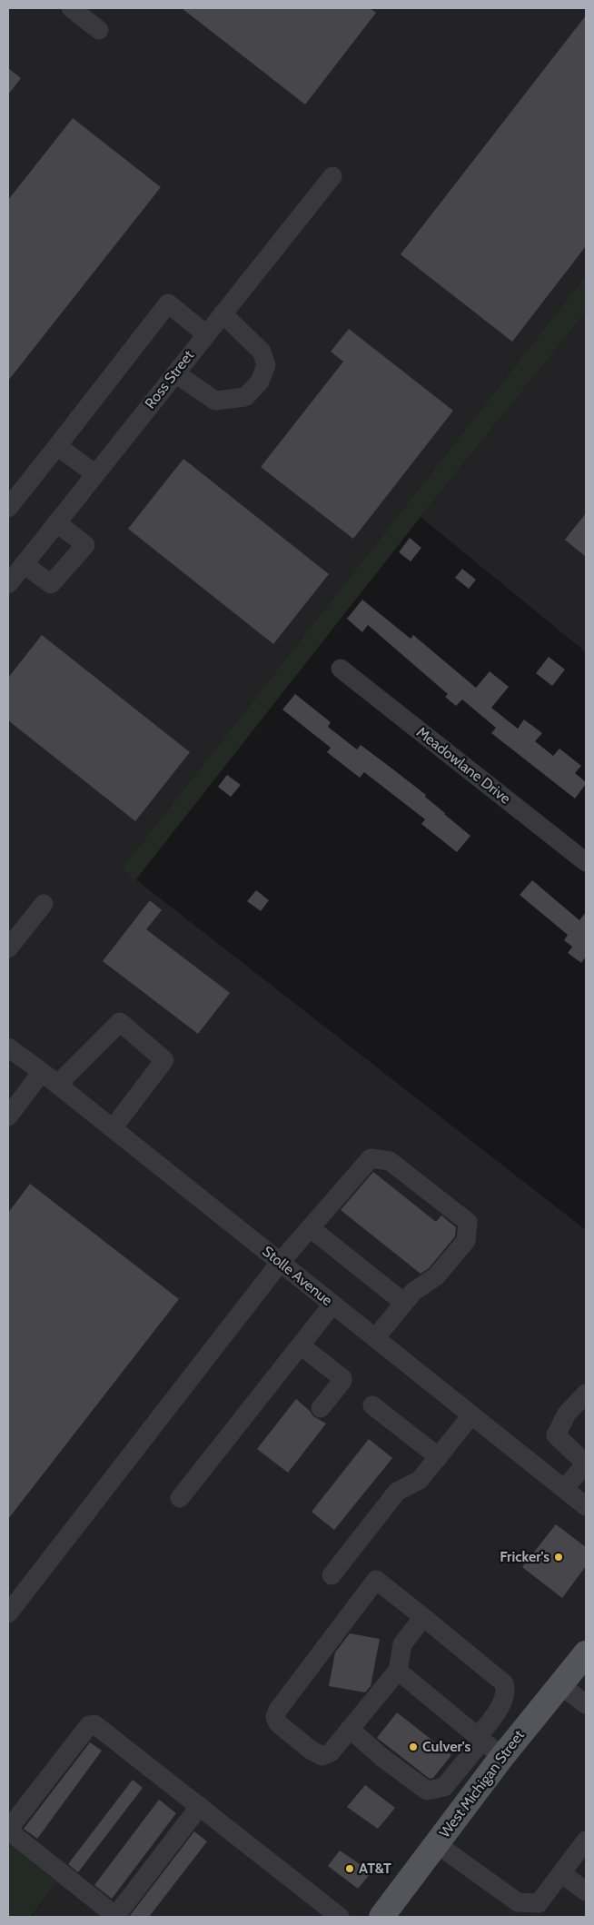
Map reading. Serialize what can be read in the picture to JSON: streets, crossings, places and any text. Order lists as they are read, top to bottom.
{
  "streets": {
    "main road": ["West Michigan Street"],
    "street": ["Ross Street", "Meadowlane Drive", "Stolle Avenue"]
  },
  "places": ["Fricker's", "Culver's", "AT&T"]
}
